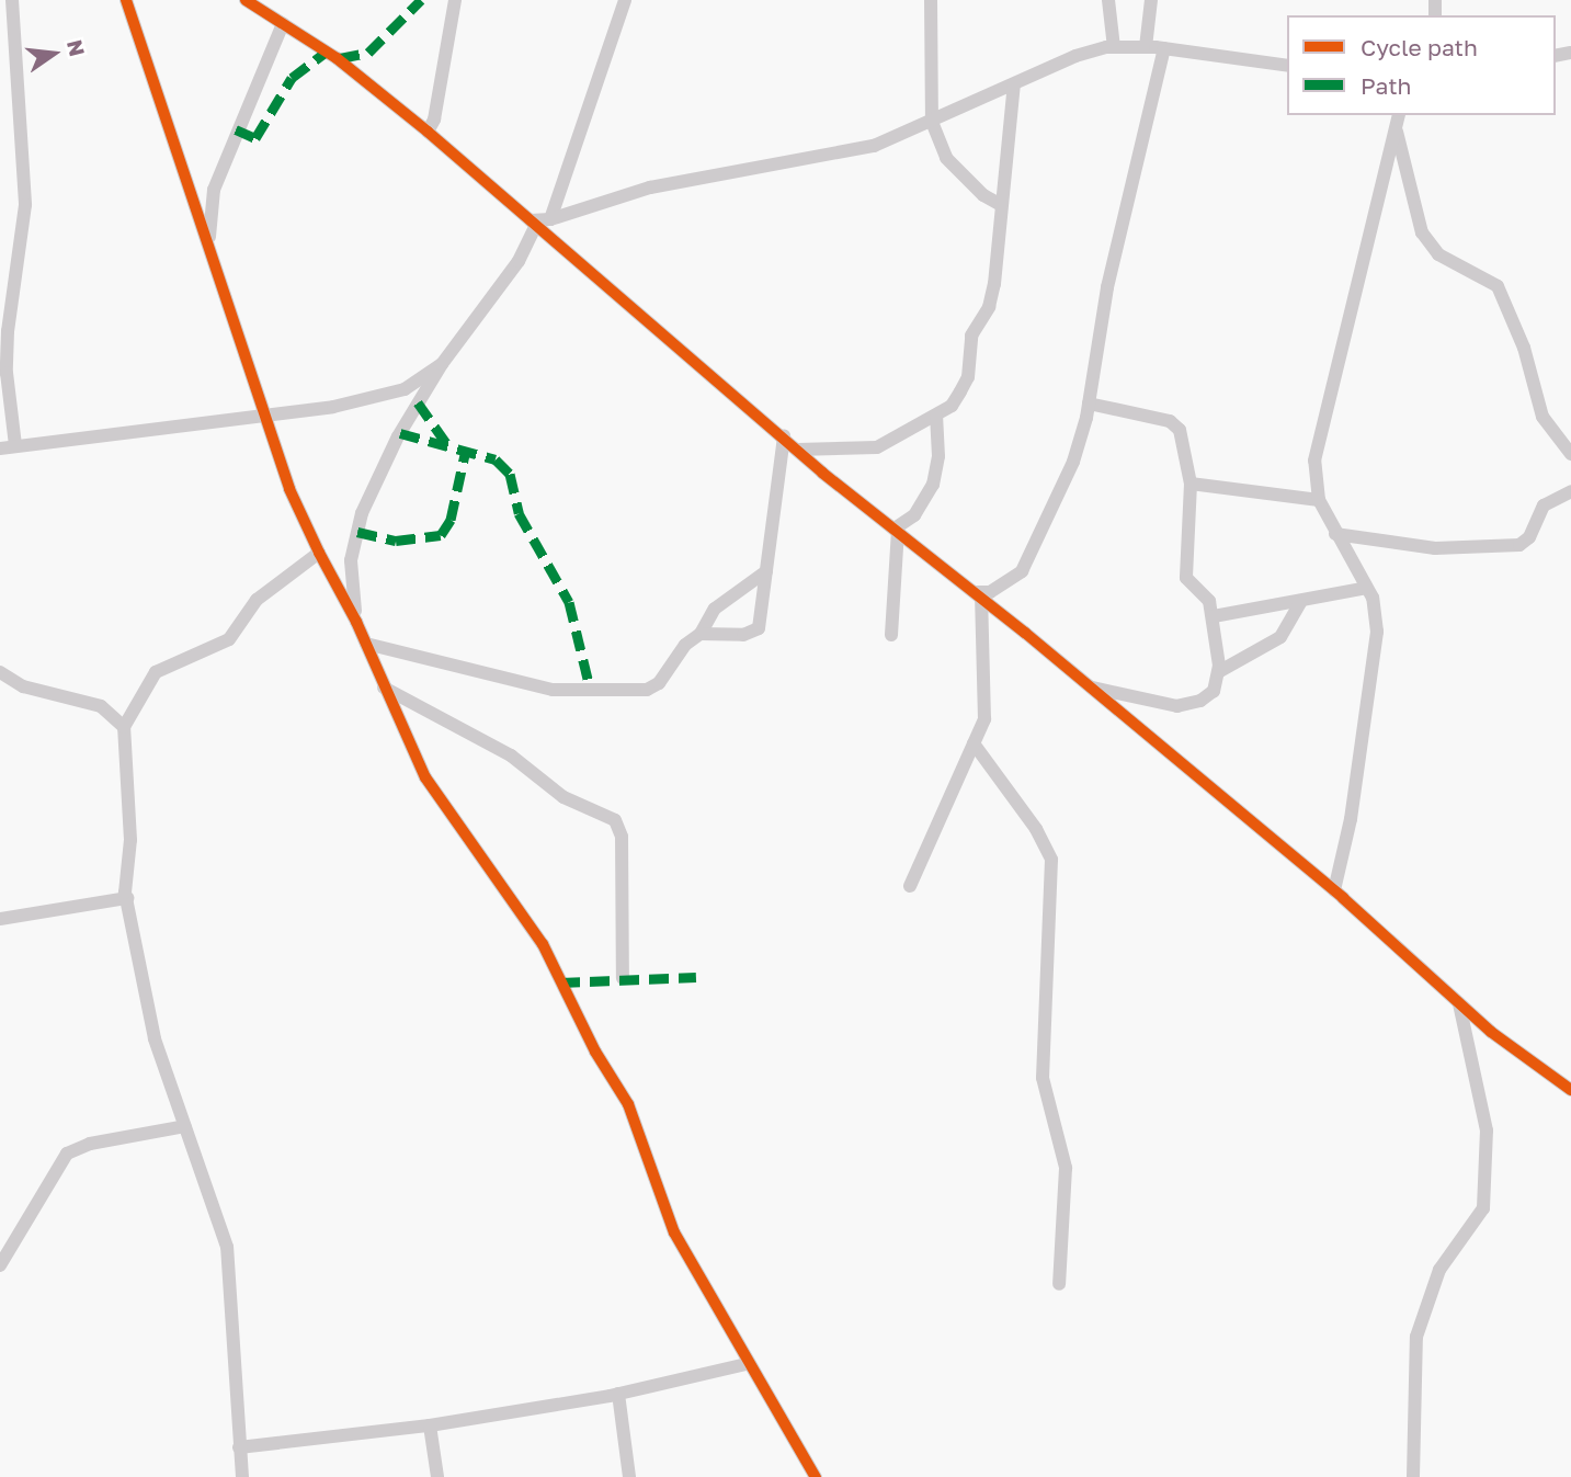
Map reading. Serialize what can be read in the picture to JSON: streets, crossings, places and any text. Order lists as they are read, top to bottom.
{
  "legend": ["Cycle path", "Path"],
  "north": "right"
}
